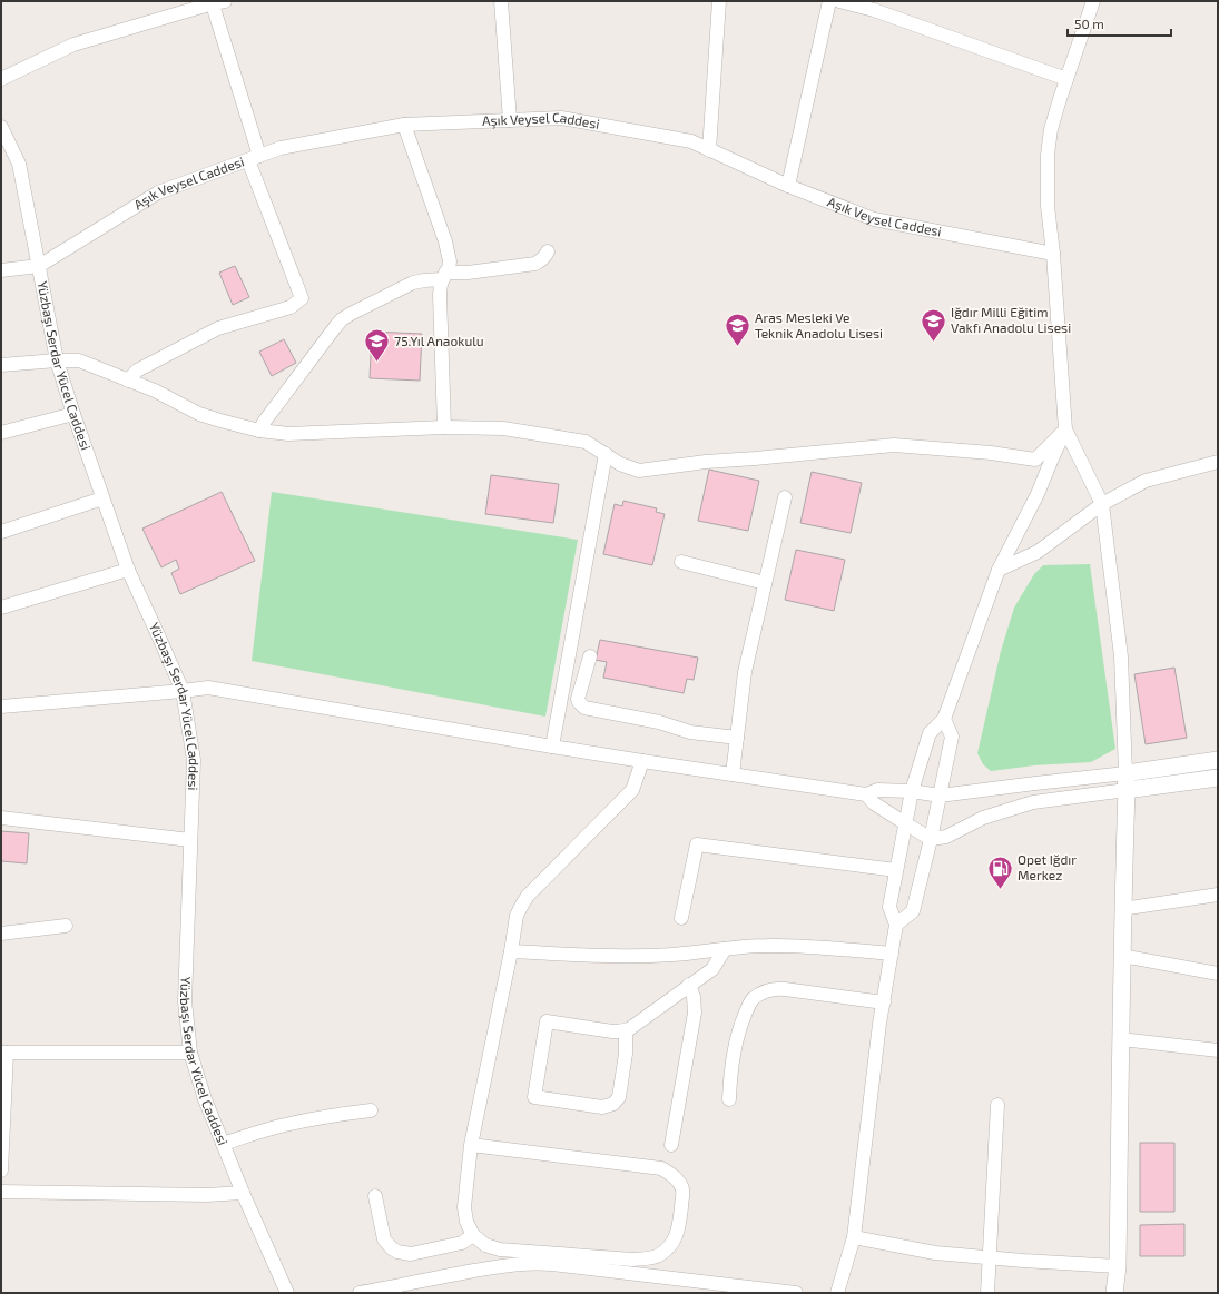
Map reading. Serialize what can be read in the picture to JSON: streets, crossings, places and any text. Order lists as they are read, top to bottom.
{
  "streets": {
    "street": ["Aşık Veysel Caddesi", "Yüzbaşı Serdar Yücel Caddesi"]
  },
  "crossings": [
    ["Aşık Veysel Caddesi", "Yüzbaşı Serdar Yücel Caddesi"]
  ],
  "places": {
    "school or university": ["Iğdır Milli Eğitim Vakfı Anadolu Lisesi", "Aras Mesleki Ve Teknik Anadolu Lisesi", "75.Yıl Anaokulu"],
    "fuel station": ["Opet Iğdır Merkez"]
  },
  "scale_bar": "50 m"
}
